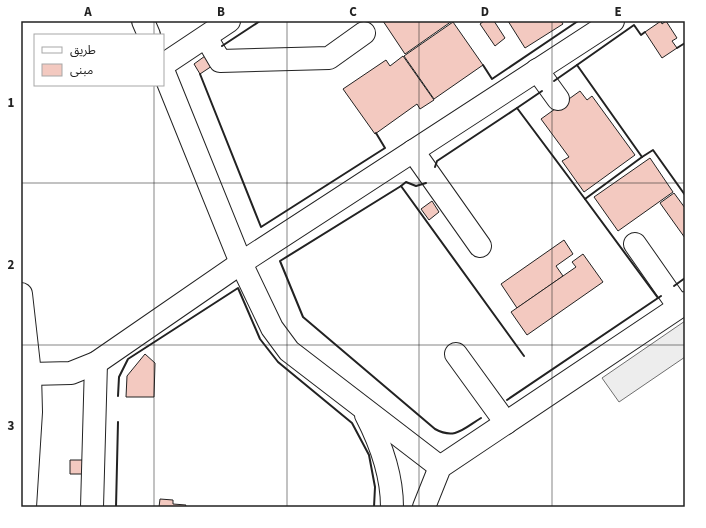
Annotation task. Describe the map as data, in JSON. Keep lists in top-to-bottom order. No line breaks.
{"legend":["طريق","مبنى"],"grid":{"columns":["A","B","C","D","E"],"rows":["1","2","3"]}}
